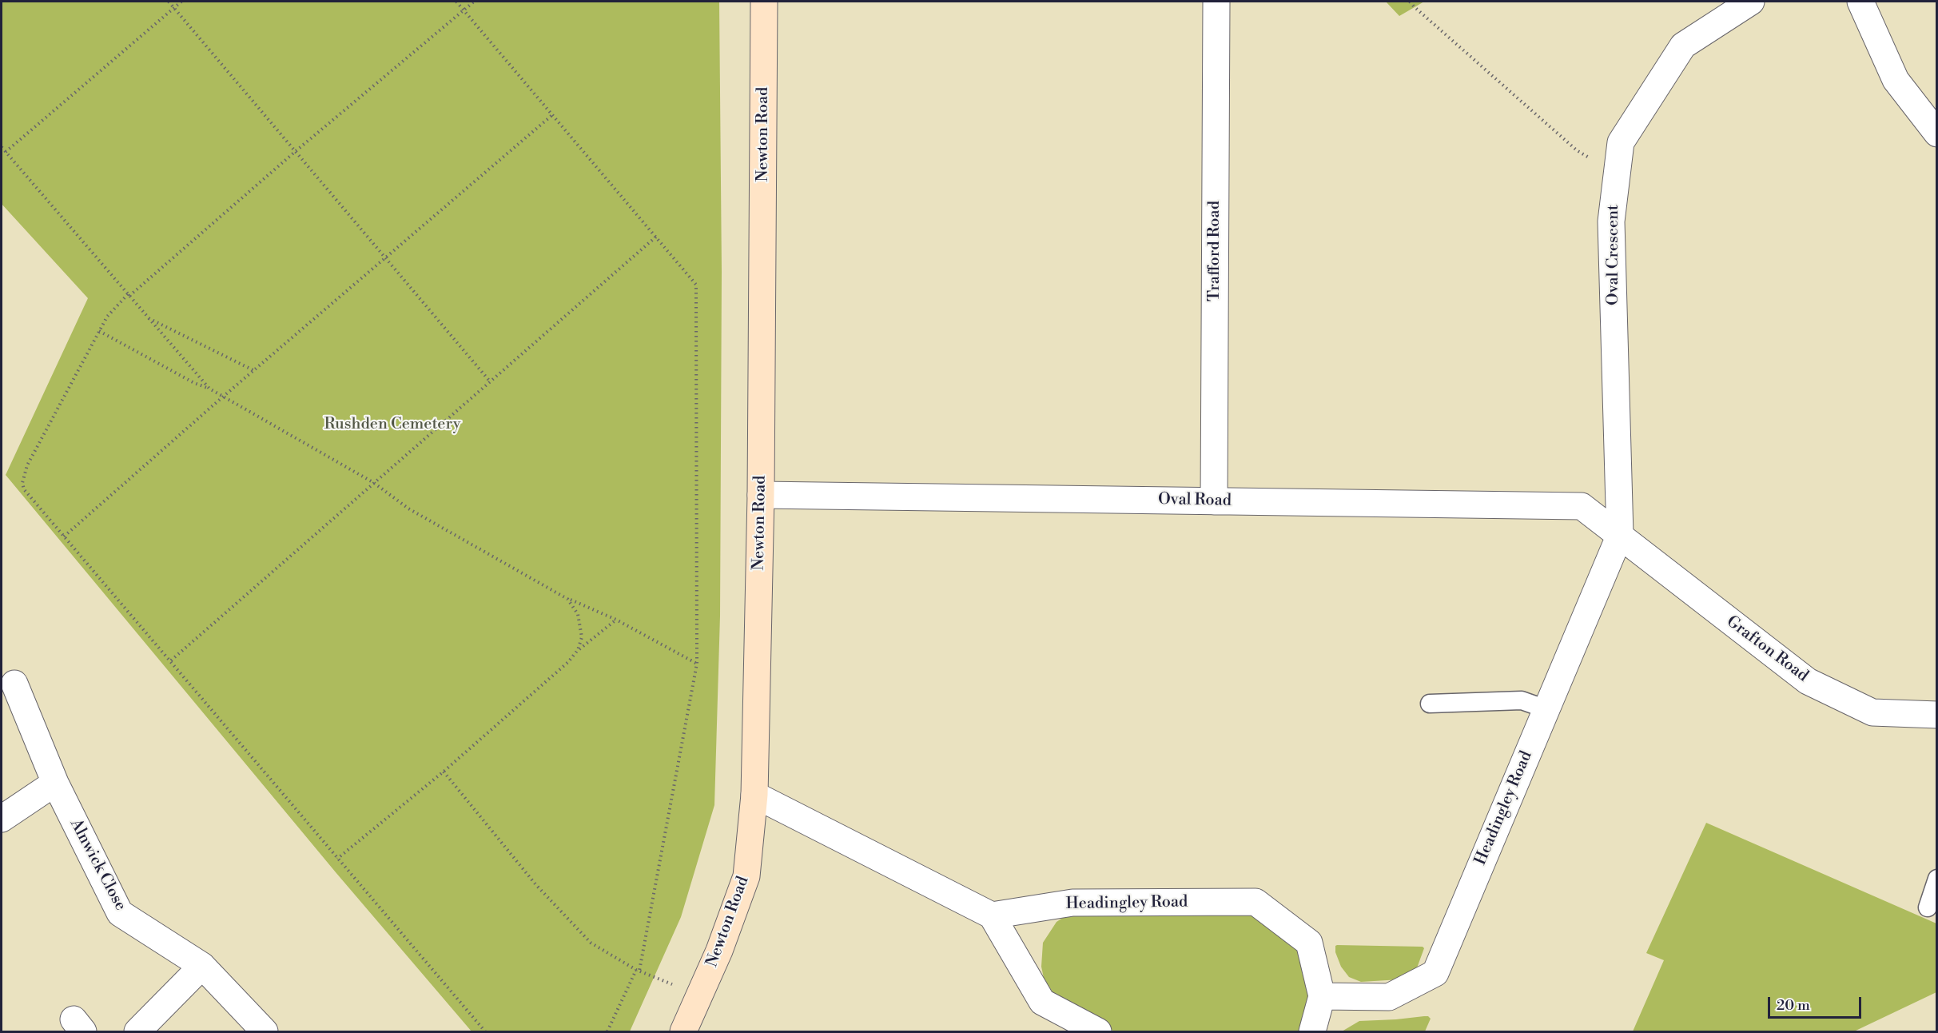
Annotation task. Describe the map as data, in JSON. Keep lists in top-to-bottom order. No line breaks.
{"streets":{"street":["Newton Road","Trafford Road","Oval Crescent","Oval Road","Grafton Road","Headingley Road","Alnwick Close"]},"crossings":[["Newton Road","Oval Road"],["Trafford Road","Oval Road"],["Oval Crescent","Oval Road"],["Oval Crescent","Grafton Road"],["Oval Crescent","Headingley Road"],["Oval Road","Grafton Road"],["Oval Road","Headingley Road"],["Grafton Road","Headingley Road"]],"parks":["Rushden Cemetery"],"scale_bar":"20 m"}
